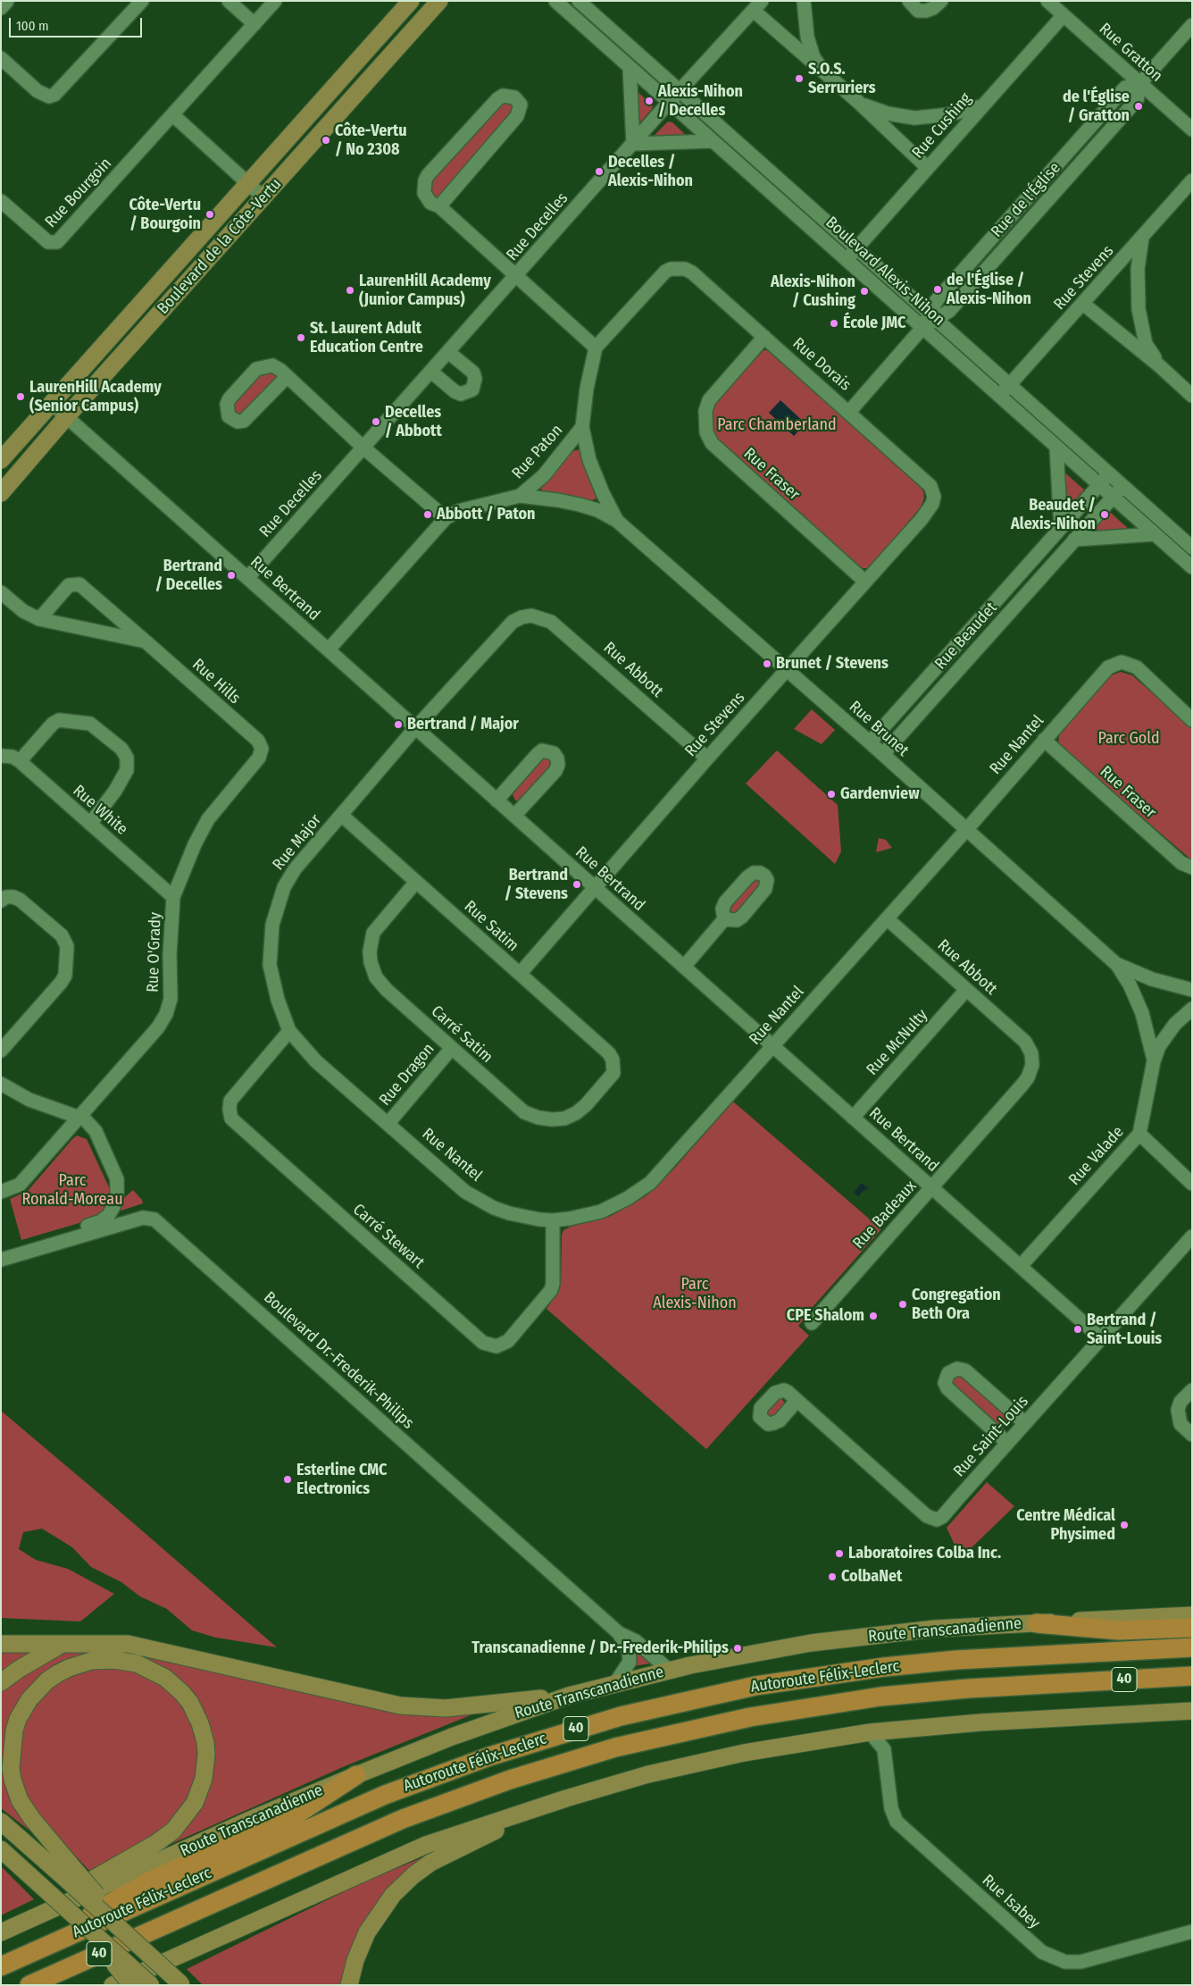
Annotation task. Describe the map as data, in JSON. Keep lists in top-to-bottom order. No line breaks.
{"streets":{"highway":["Autoroute Félix-Leclerc","40"],"main road":["Boulevard de la Côte-Vertu","Route Transcanadienne"],"street":["Rue Gratton","Rue Cushing","Rue Bourgoin","Rue de l'Église","Rue Decelles","Boulevard Alexis-Nihon","Rue Stevens","Rue Dorais","Rue Paton","Rue Fraser","Rue Bertrand","Rue Beaudet","Rue Abbott","Rue Hills","Rue Brunet","Rue Nantel","Rue White","Rue Major","Rue Satim","Rue O'Grady","Carré Satim","Rue McNulty","Rue Dragon","Rue Valade","Rue Badeaux","Carré Stewart","Boulevard Dr.-Frederik-Philips","Rue Saint-Louis","Rue Isabey"]},"crossings":[["Rue Gratton","Rue Cushing"],["Rue Gratton","Rue de l'Église"],["Rue Cushing","Boulevard Alexis-Nihon"],["Rue de l'Église","Boulevard Alexis-Nihon"],["Rue de l'Église","Rue Dorais"],["Rue Decelles","Boulevard Alexis-Nihon"],["Rue Decelles","Rue Bertrand"],["Boulevard de la Côte-Vertu","Rue Bertrand"],["Boulevard Alexis-Nihon","Rue Stevens"],["Boulevard Alexis-Nihon","Rue Beaudet"],["Rue Stevens","Rue Dorais"],["Rue Stevens","Rue Fraser"],["Rue Stevens","Rue Bertrand"],["Rue Stevens","Rue Abbott"],["Rue Stevens","Rue Brunet"],["Rue Stevens","Rue Satim"],["Rue Dorais","Rue Paton"],["Rue Dorais","Rue Fraser"],["Rue Paton","Rue Bertrand"],["Rue Paton","Rue Brunet"],["Rue Fraser","Rue Nantel"],["Rue Bertrand","Rue Nantel"],["Rue Bertrand","Rue Major"],["Rue Bertrand","Rue McNulty"],["Rue Bertrand","Rue Valade"],["Rue Bertrand","Rue Badeaux"],["Rue Bertrand","Rue Saint-Louis"],["Rue Beaudet","Rue Brunet"],["Rue Abbott","Rue Nantel"],["Rue Abbott","Rue Major"],["Rue Abbott","Rue McNulty"],["Rue Abbott","Rue Badeaux"],["Rue Hills","Rue O'Grady"],["Rue Brunet","Rue Nantel"],["Rue Brunet","Rue Valade"],["Rue Nantel","Rue Major"],["Rue Nantel","Rue Dragon"],["Rue Nantel","Carré Stewart"],["Rue White","Rue O'Grady"],["Rue Major","Rue Satim"],["Rue Major","Rue Dragon"],["Rue Major","Carré Stewart"],["Rue Satim","Carré Satim"],["Carré Satim","Rue Dragon"]],"parks":["Parc Chamberland","Parc Gold","Parc Ronald-Moreau","Parc Alexis-Nihon"],"places":["S.O.S. Serruriers","Alexis-Nihon / Decelles","de l'Église / Gratton","Côte-Vertu / No 2308","Decelles / Alexis-Nihon","Côte-Vertu / Bourgoin","de l'Église / Alexis-Nihon","LaurenHill Academy (Junior Campus)","Alexis-Nihon / Cushing","École JMC","St. Laurent Adult Education Centre","LaurenHill Academy (Senior Campus)","Decelles / Abbott","Abbott / Paton","Beaudet / Alexis-Nihon","Bertrand / Decelles","Brunet / Stevens","Bertrand / Major","Gardenview","Bertrand / Stevens","Congregation Beth Ora","CPE Shalom","Bertrand / Saint-Louis","Esterline CMC Electronics","Centre Médical Physimed","Laboratoires Colba Inc.","ColbaNet","Transcanadienne / Dr.-Frederik-Philips"],"scale_bar":"100 m"}
